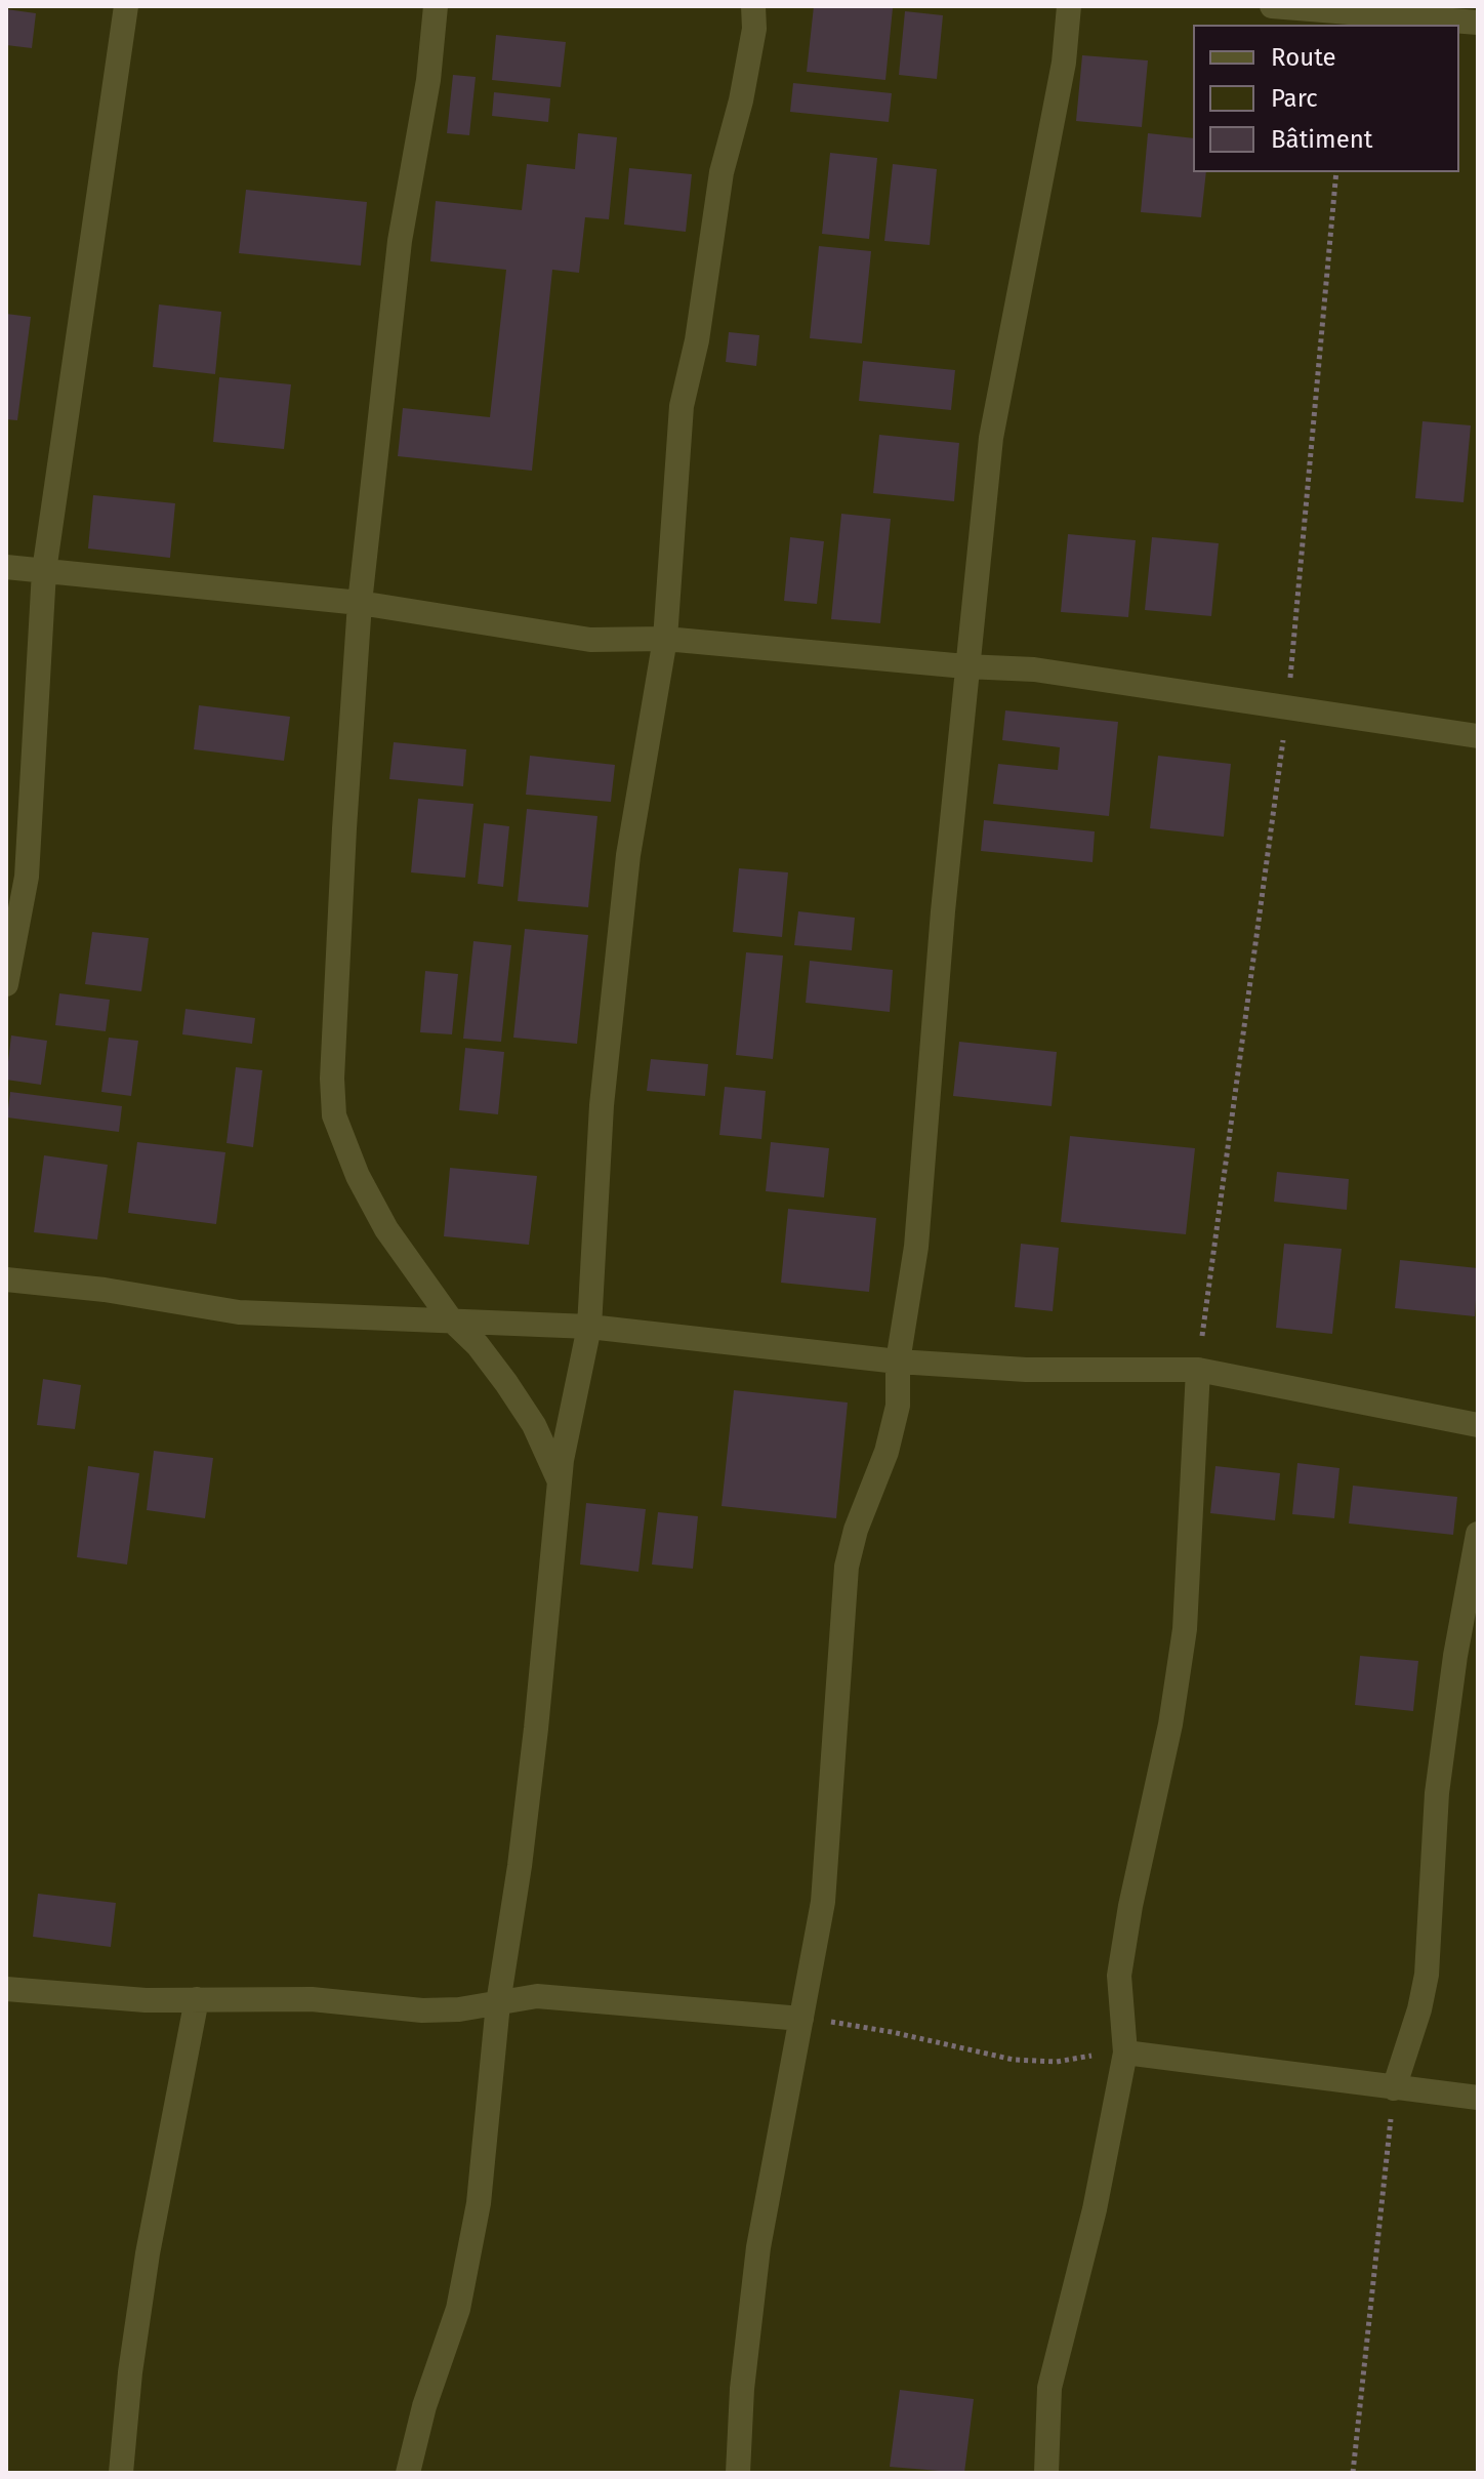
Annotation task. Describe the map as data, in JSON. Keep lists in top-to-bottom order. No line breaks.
{"legend":["Route","Parc","Bâtiment"]}
